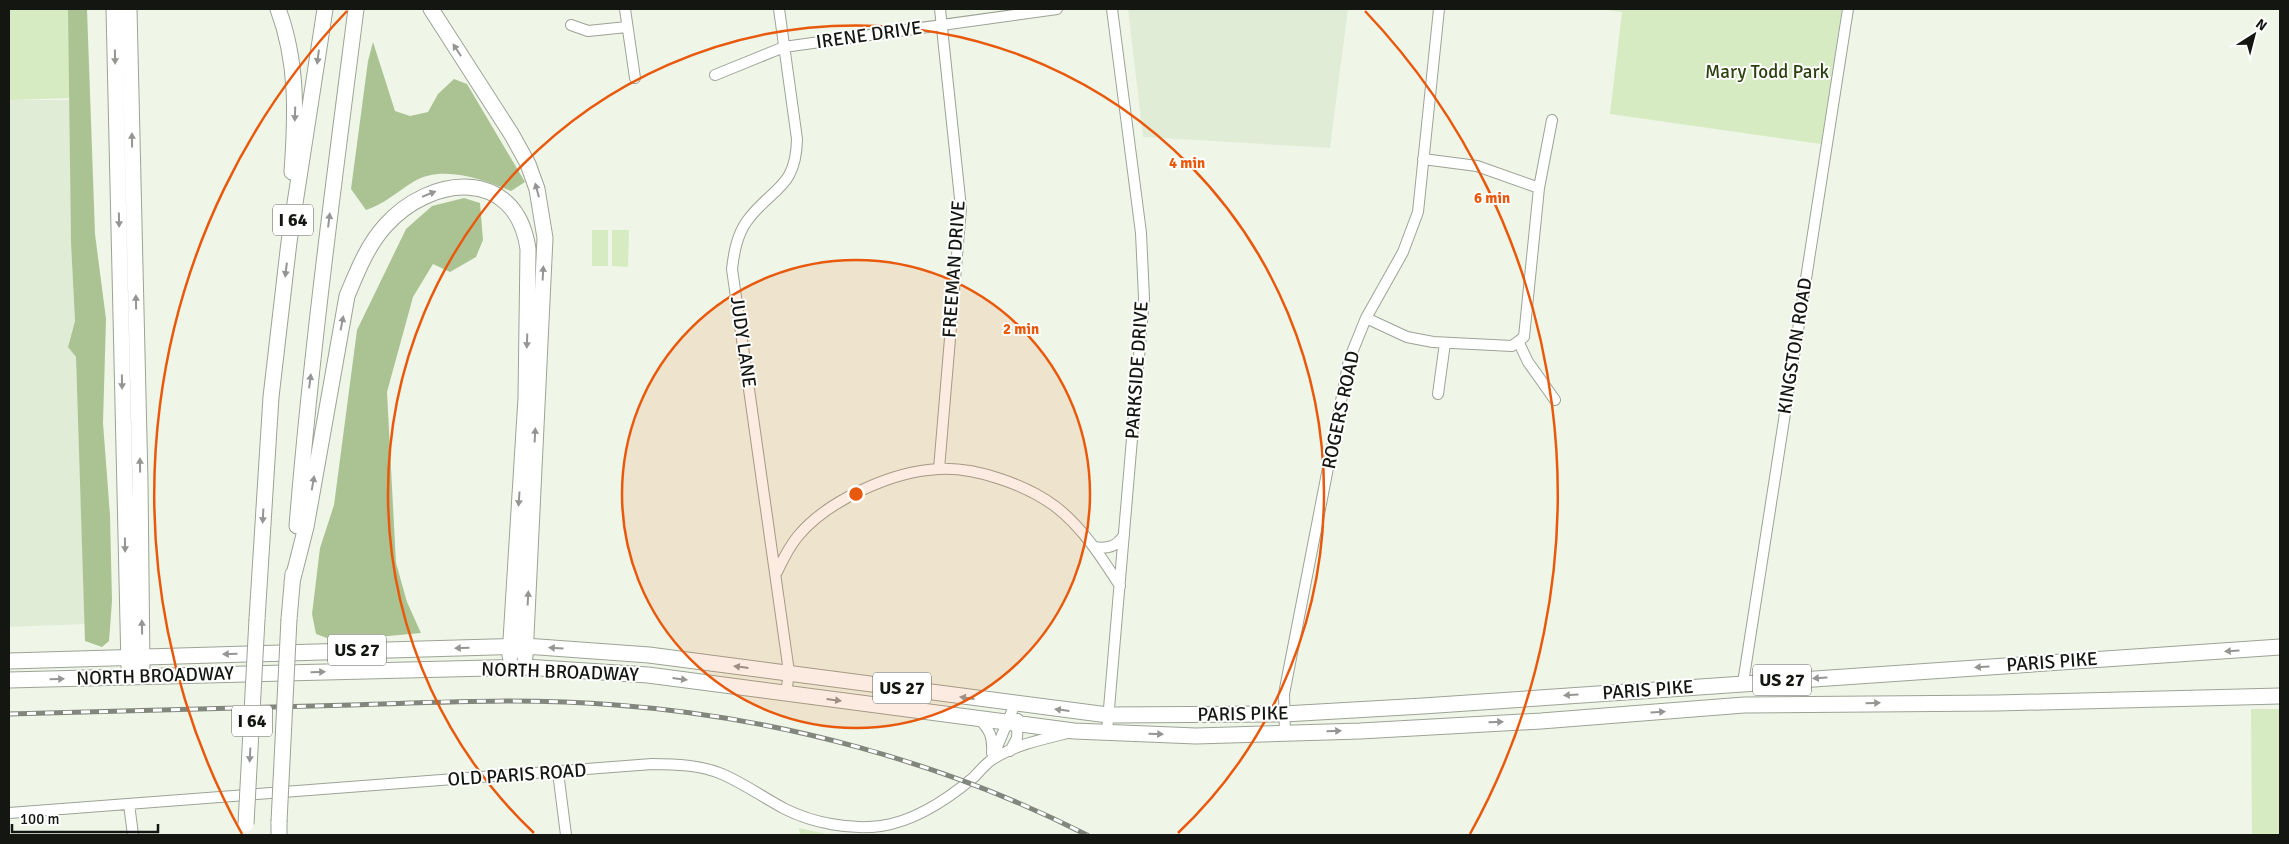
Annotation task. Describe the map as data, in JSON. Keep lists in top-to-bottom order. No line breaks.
{"streets":{"highway":["I 64","US 27","PARIS PIKE","NORTH BROADWAY"],"street":["IRENE DRIVE","FREEMAN DRIVE","JUDY LANE","KINGSTON ROAD","PARKSIDE DRIVE","ROGERS ROAD","OLD PARIS ROAD"]},"crossings":[["IRENE DRIVE","FREEMAN DRIVE"],["IRENE DRIVE","JUDY LANE"],["JUDY LANE","NORTH BROADWAY"],["KINGSTON ROAD","PARIS PIKE"],["PARKSIDE DRIVE","PARIS PIKE"],["PARKSIDE DRIVE","NORTH BROADWAY"],["ROGERS ROAD","PARIS PIKE"],["PARIS PIKE","NORTH BROADWAY"],["NORTH BROADWAY","OLD PARIS ROAD"]],"parks":["Mary Todd Park"],"scale_bar":"100 m","north":"top right","rings":["4 min","6 min","2 min"]}
